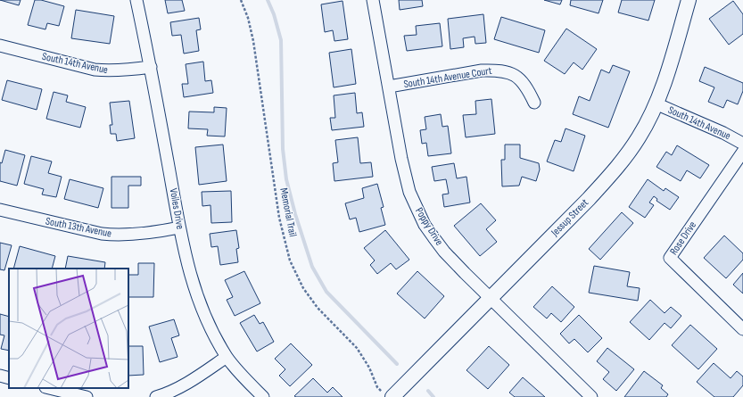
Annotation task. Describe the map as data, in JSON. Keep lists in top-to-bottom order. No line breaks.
{"streets":{"street":["South 14th Avenue","South 14th Avenue Court","Voiles Drive","Jessup Street","Poppy Drive","South 13th Avenue","Rose Drive"],"path":["Memorial Trail"]},"crossings":[["South 14th Avenue","Voiles Drive"],["South 14th Avenue","Jessup Street"],["South 14th Avenue Court","Poppy Drive"],["Voiles Drive","South 13th Avenue"],["Memorial Trail","Jessup Street"],["Jessup Street","Poppy Drive"]]}
